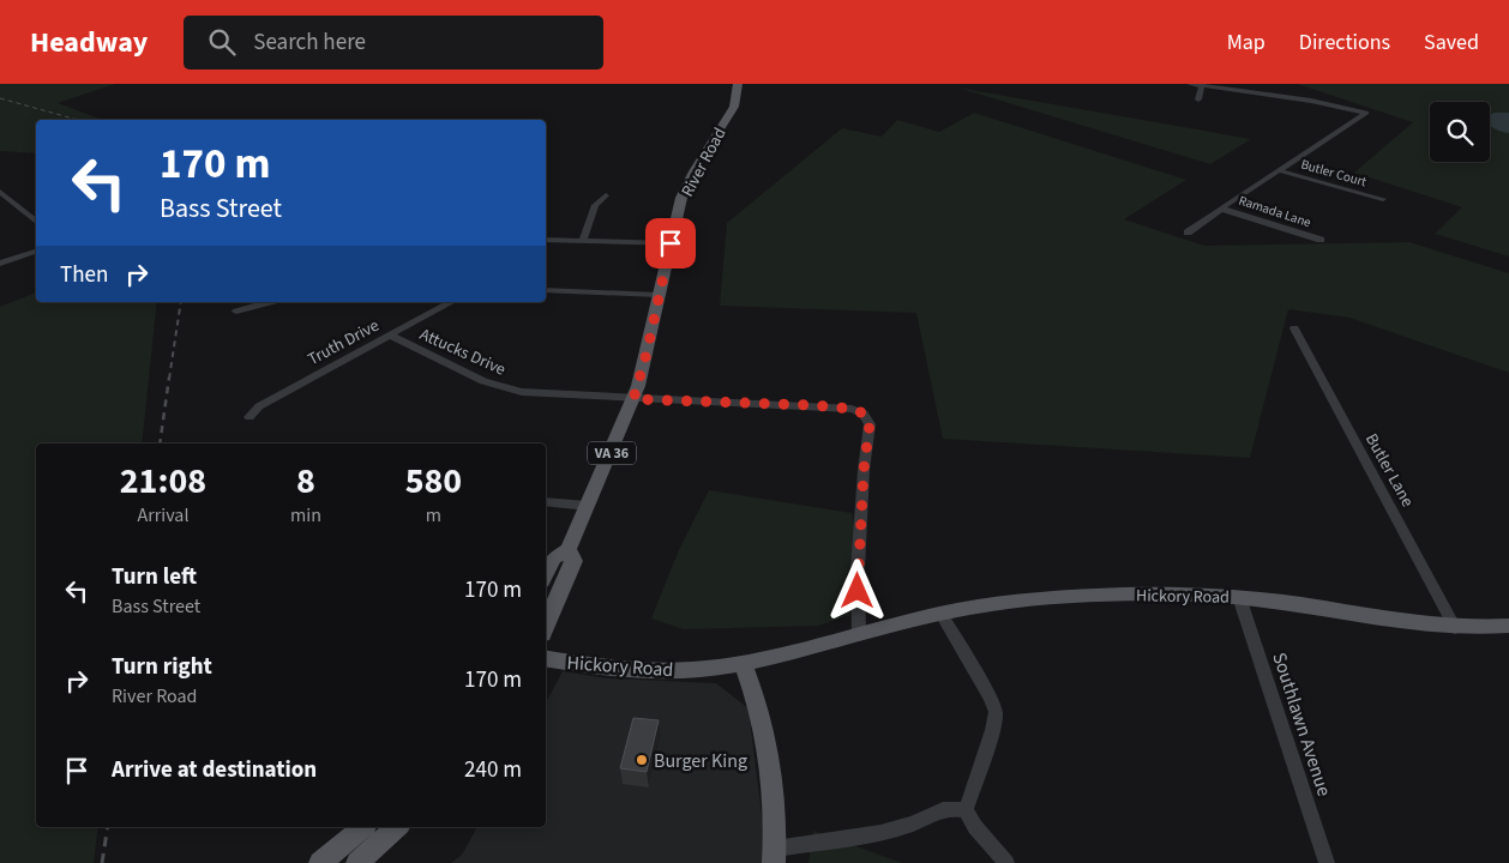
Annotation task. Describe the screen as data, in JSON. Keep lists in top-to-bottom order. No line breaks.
{"streets":{"main road":["River Road","VA 36","Hickory Road"],"street":["Butler Court","Ramada Lane","Truth Drive","Attucks Drive","Butler Lane","Southlawn Avenue"]},"crossings":[["River Road","Attucks Drive"],["Truth Drive","Attucks Drive"],["Attucks Drive","Hickory Road"],["Butler Lane","Hickory Road"],["Hickory Road","Southlawn Avenue"]],"places":["Burger King"],"page":{"header":"Headway","search":"Search here","nav":["Map","Directions","Saved"],"turn":["170 m","Bass Street"],"then":"Then","eta":["21:08","Arrival","8","min","580","m"],"list":[{"name":"Turn left","note":"Bass Street","value":"170 m"},{"name":"Turn right","note":"River Road","value":"170 m"},{"name":"Arrive at destination","value":"240 m"}]}}
